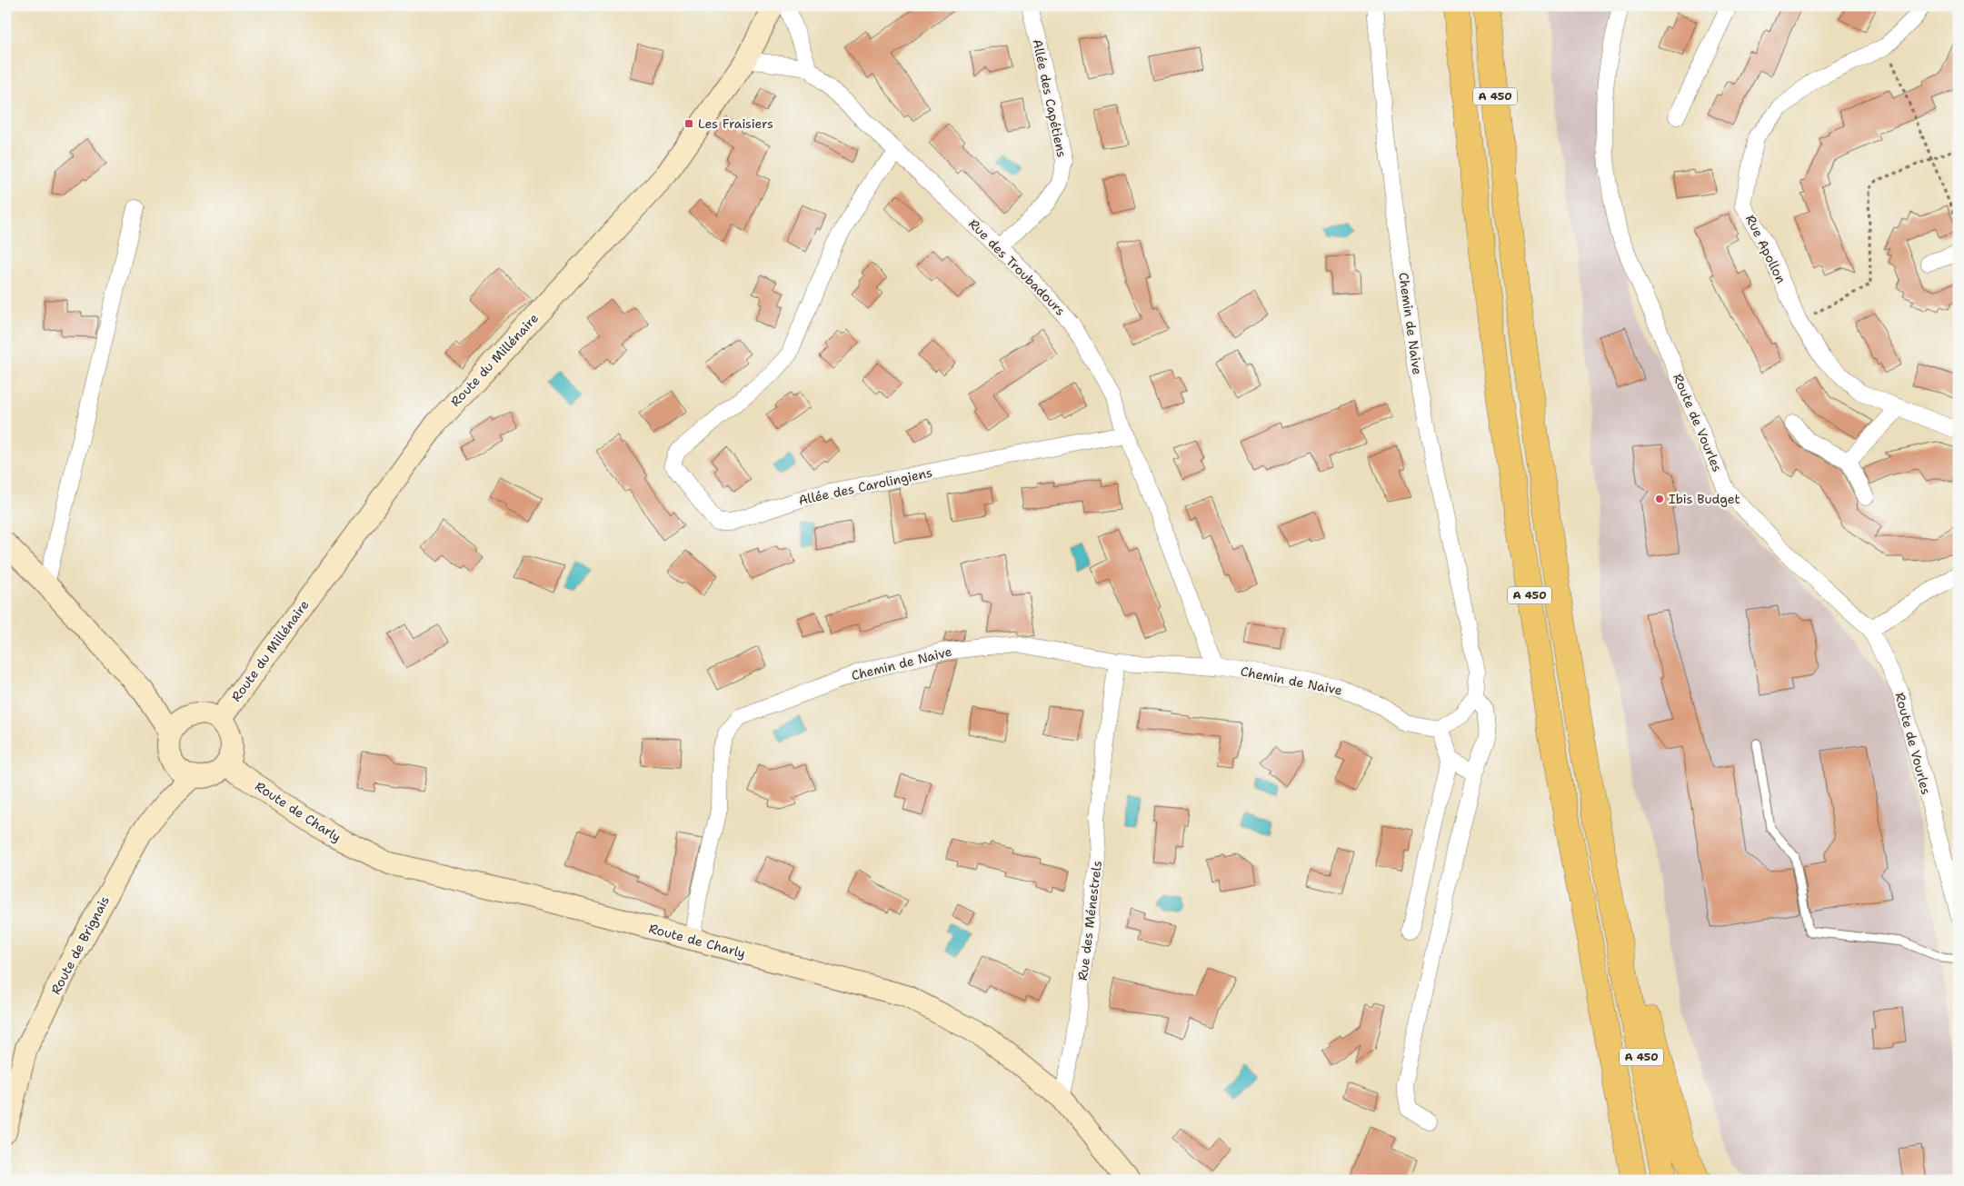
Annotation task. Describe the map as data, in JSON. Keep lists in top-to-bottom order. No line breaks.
{"streets":{"highway":["A 450"],"main road":["Route du Millénaire","Route de Charly","Route de Brignais"],"street":["Allée des Capétiens","Rue Apollon","Rue des Troubadours","Chemin de Naive","Route de Vourles","Allée des Carolingiens","Rue des Ménestrels"]},"crossings":[["Allée des Capétiens","Rue des Troubadours"],["Rue des Troubadours","Chemin de Naive"],["Rue des Troubadours","Allée des Carolingiens"],["Chemin de Naive","Route de Charly"],["Chemin de Naive","Rue des Ménestrels"],["Route du Millénaire","Route de Charly"],["Route du Millénaire","Route de Brignais"],["Route de Charly","Rue des Ménestrels"],["Route de Charly","Route de Brignais"]],"places":{"transit":["Les Fraisiers"],"other":["Ibis Budget"]}}
